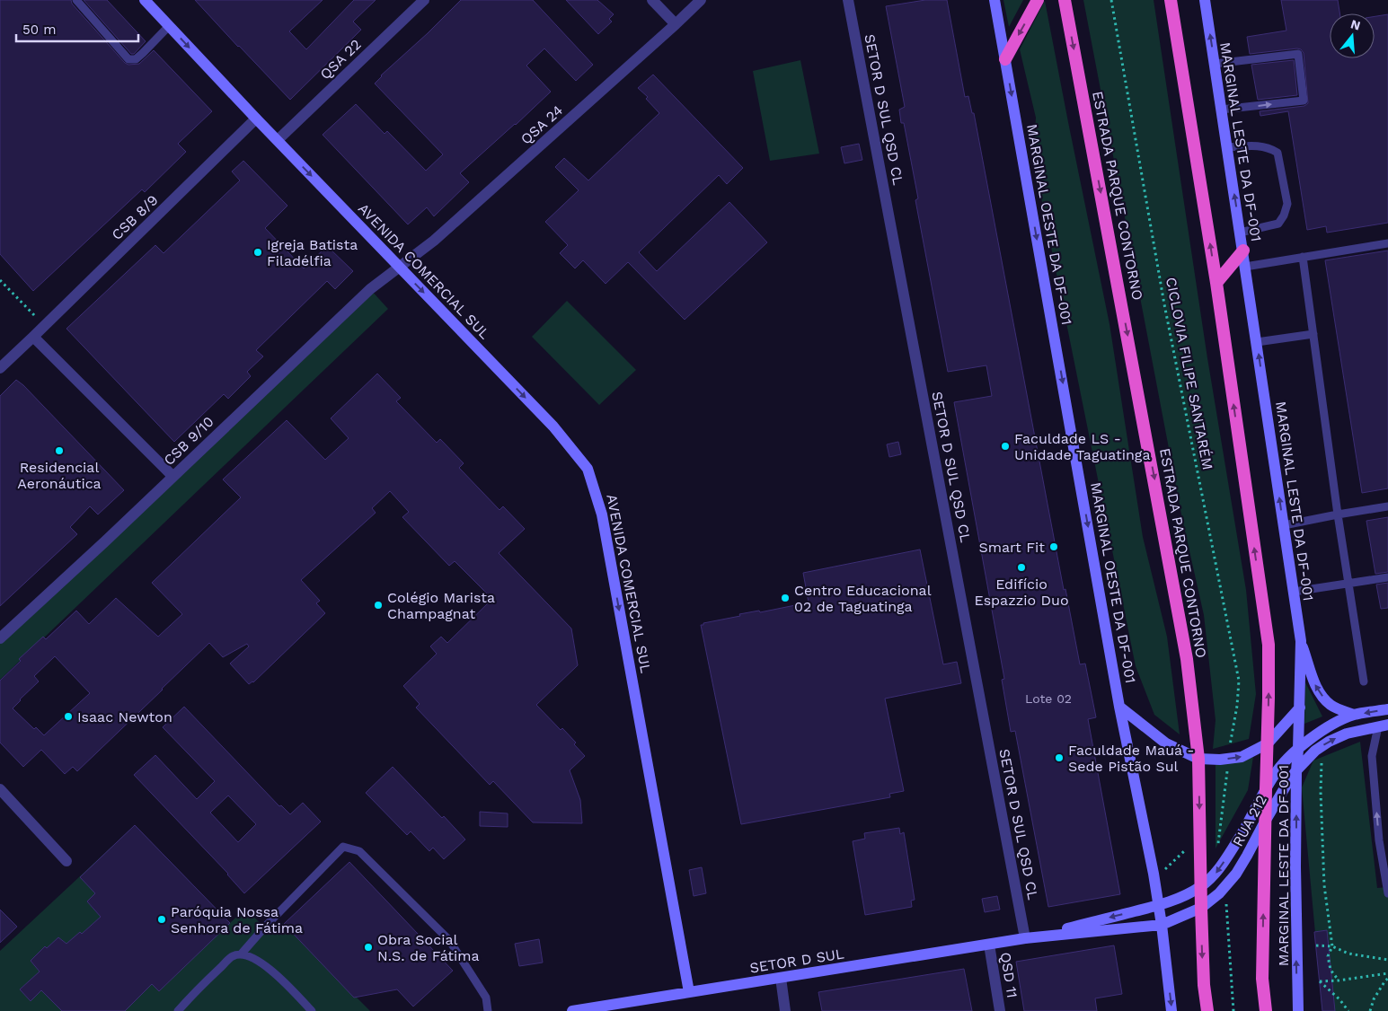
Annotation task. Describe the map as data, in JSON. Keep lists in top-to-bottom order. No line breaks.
{"streets":{"highway":["ESTRADA PARQUE CONTORNO"],"main road":["MARGINAL LESTE DA DF-001","MARGINAL OESTE DA DF-001","AVENIDA COMERCIAL SUL","RUA 212","SETOR D SUL"],"street":["QSA 22","SETOR D SUL QSD CL","QSA 24","CSB 8/9","CSB 9/10","QSD 11"],"path":["CICLOVIA FILIPE SANTARÉM"]},"crossings":[["QSA 22","AVENIDA COMERCIAL SUL"],["SETOR D SUL QSD CL","SETOR D SUL"],["QSA 24","AVENIDA COMERCIAL SUL"],["QSA 24","CSB 9/10"],["MARGINAL LESTE DA DF-001","RUA 212"],["ESTRADA PARQUE CONTORNO","RUA 212"],["CSB 8/9","AVENIDA COMERCIAL SUL"],["MARGINAL OESTE DA DF-001","RUA 212"],["MARGINAL OESTE DA DF-001","SETOR D SUL"],["AVENIDA COMERCIAL SUL","CSB 9/10"],["AVENIDA COMERCIAL SUL","SETOR D SUL"],["RUA 212","SETOR D SUL"],["SETOR D SUL","QSD 11"]],"one_way":["MARGINAL LESTE DA DF-001","MARGINAL OESTE DA DF-001","AVENIDA COMERCIAL SUL"],"places":["Igreja Batista Filadélfia","Faculdade LS - Unidade Taguatinga","Residencial Aeronáutica","Smart Fit","Edifício Espazzio Duo","Centro Educacional 02 de Taguatinga","Colégio Marista Champagnat","Isaac Newton","Faculdade Mauá - Sede Pistão Sul","Paróquia Nossa Senhora de Fátima","Obra Social N.S. de Fátima"],"house_numbers":["Lote 02"],"scale_bar":"50 m","north":"top"}
